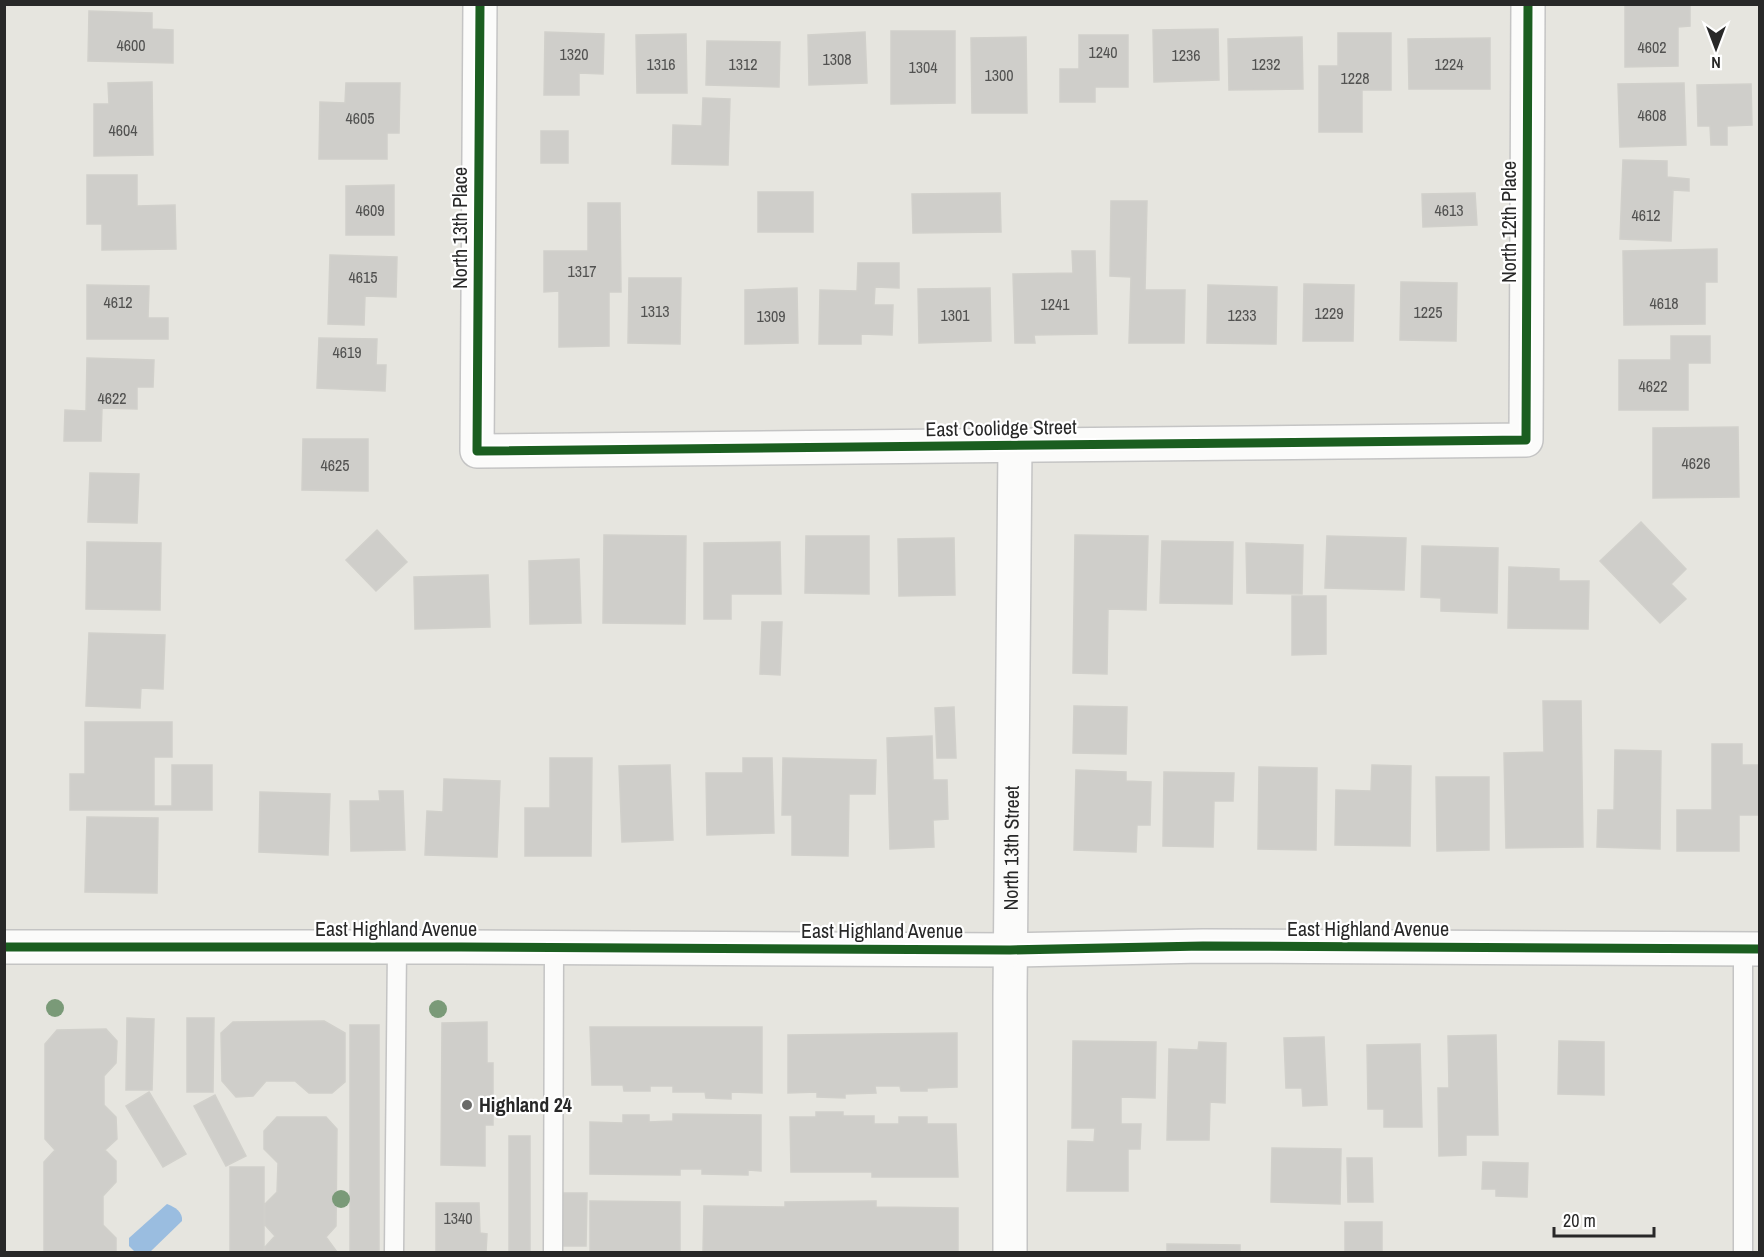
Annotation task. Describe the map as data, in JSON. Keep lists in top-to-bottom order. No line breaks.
{"streets":{"street":["North 12th Place","North 13th Place","East Coolidge Street","North 13th Street","East Highland Avenue"]},"crossings":[["North 12th Place","East Coolidge Street"],["North 13th Place","East Coolidge Street"],["East Coolidge Street","North 13th Street"],["North 13th Street","East Highland Avenue"]],"places":["Highland 24"],"house_numbers":["4600","4602","1240","1320","1236","1308","1316","1312","1232","1224","1304","1300","1228","4608","4605","4604","4609","4613","4612","1317","4615","4612","4618","1241","1313","1225","1229","1301","1233","1309","4619","4622","4622","4626","4625","1340"],"scale_bar":"20 m","north":"bottom"}
